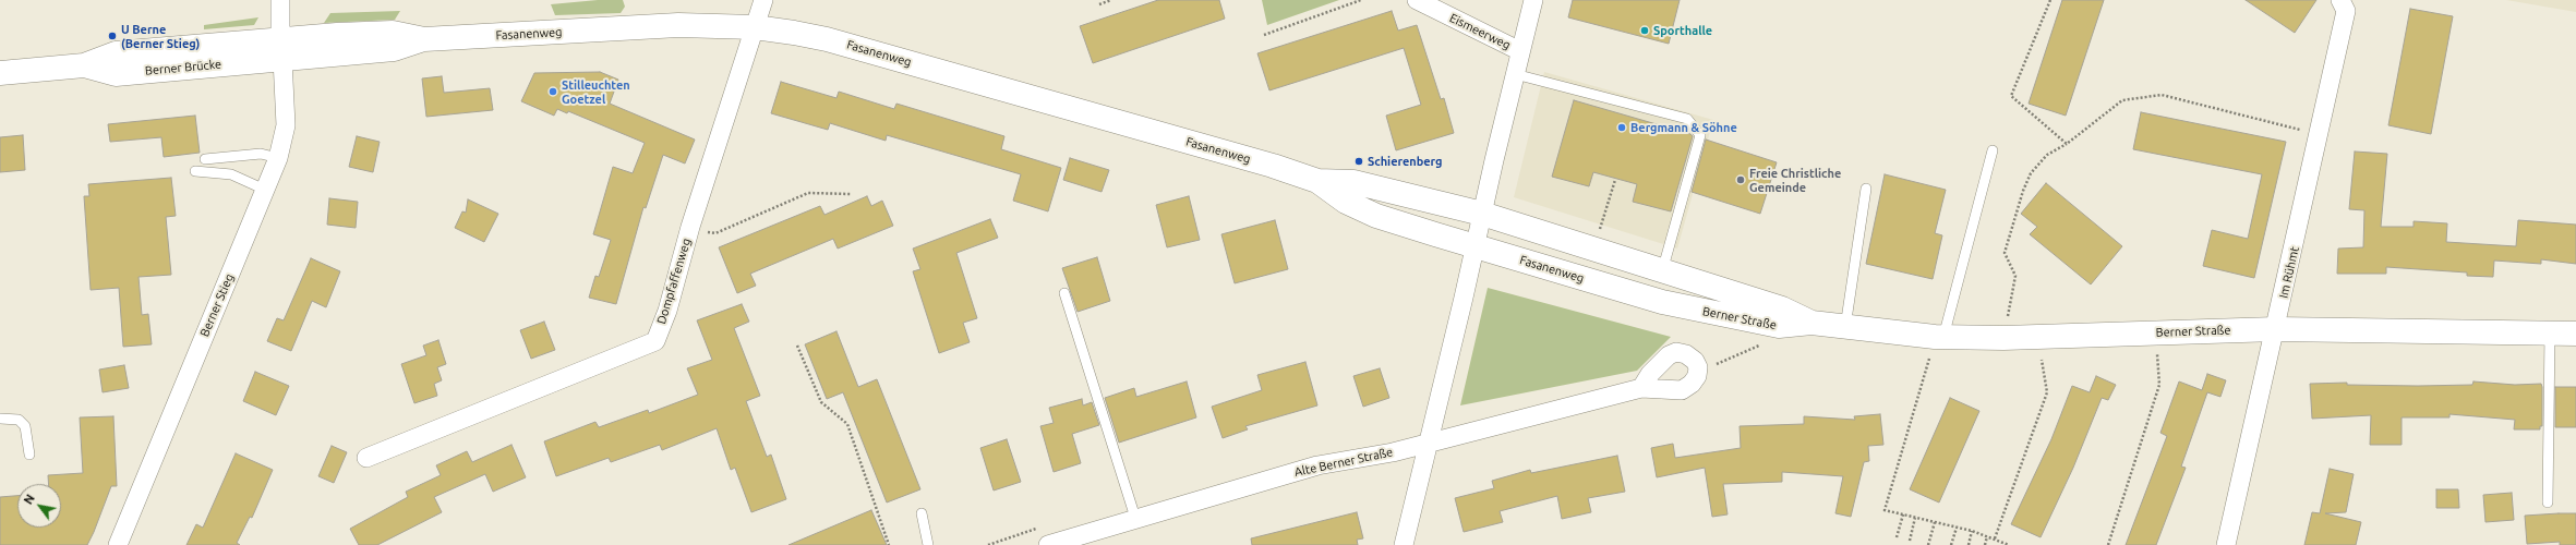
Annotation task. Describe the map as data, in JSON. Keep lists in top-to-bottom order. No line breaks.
{"streets":{"main road":["Fasanenweg","Berner Brücke","Berner Straße"],"street":["Eismeerweg","Im Rühmt","Dompfaffenweg","Berner Stieg","Alte Berner Straße"]},"crossings":[["Fasanenweg","Berner Brücke"],["Fasanenweg","Dompfaffenweg"],["Fasanenweg","Berner Stieg"],["Fasanenweg","Berner Straße"],["Berner Brücke","Berner Stieg"],["Im Rühmt","Berner Straße"]],"places":["Sporthalle","U Berne (Berner Stieg)","Stilleuchten Goetzel","Bergmann & Söhne","Schierenberg","Freie Christliche Gemeinde"],"north":"top left"}
